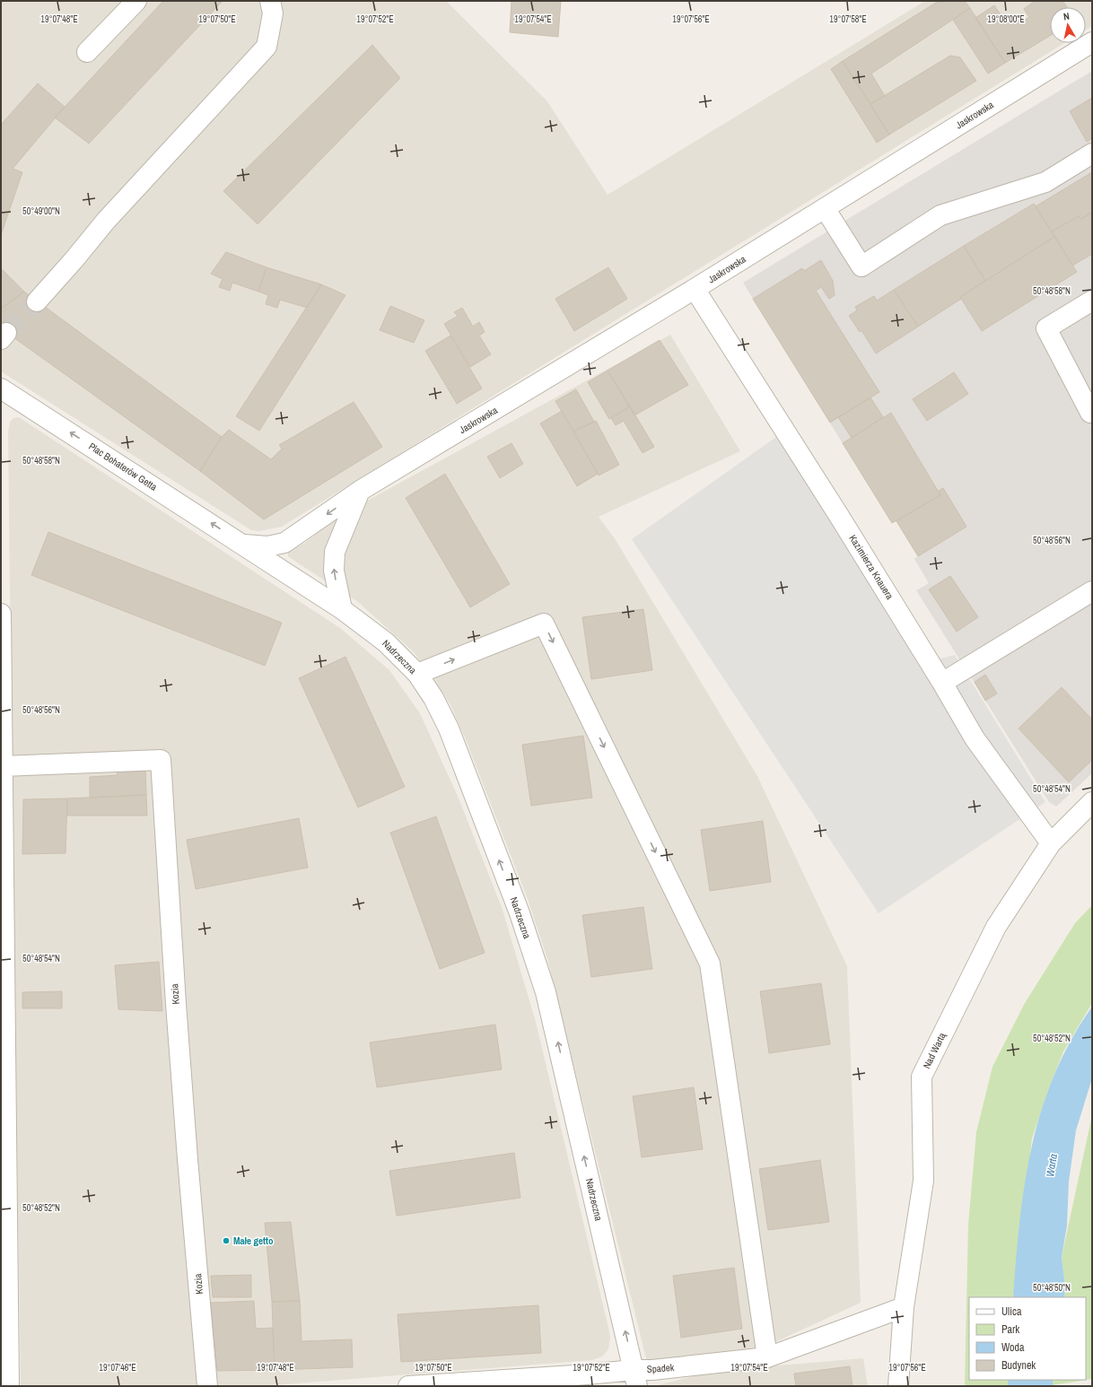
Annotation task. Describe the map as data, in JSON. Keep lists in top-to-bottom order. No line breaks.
{"streets":{"street":["Jaskrowska","Plac Bohaterów Getta","Kazimierza Knauera","Nadrzeczna","Kozia","Nad Wartą","Spadek"]},"crossings":[["Jaskrowska","Plac Bohaterów Getta"],["Jaskrowska","Kazimierza Knauera"],["Jaskrowska","Nadrzeczna"],["Plac Bohaterów Getta","Nadrzeczna"],["Kazimierza Knauera","Nad Wartą"],["Nadrzeczna","Spadek"],["Nad Wartą","Spadek"]],"one_way":["Plac Bohaterów Getta","Nadrzeczna"],"water":["Warta"],"places":["Małe getto"],"legend":["Ulica","Park","Woda","Budynek"],"north":"top","coordinates":["19°08'00\"E","19°07'48\"E","19°07'50\"E","19°07'52\"E","19°07'54\"E","19°07'56\"E","19°07'58\"E","50°49'00\"N","50°48'58\"N","50°48'56\"N","50°48'54\"N","50°48'52\"N","50°48'50\"N","19°07'46\"E"]}
